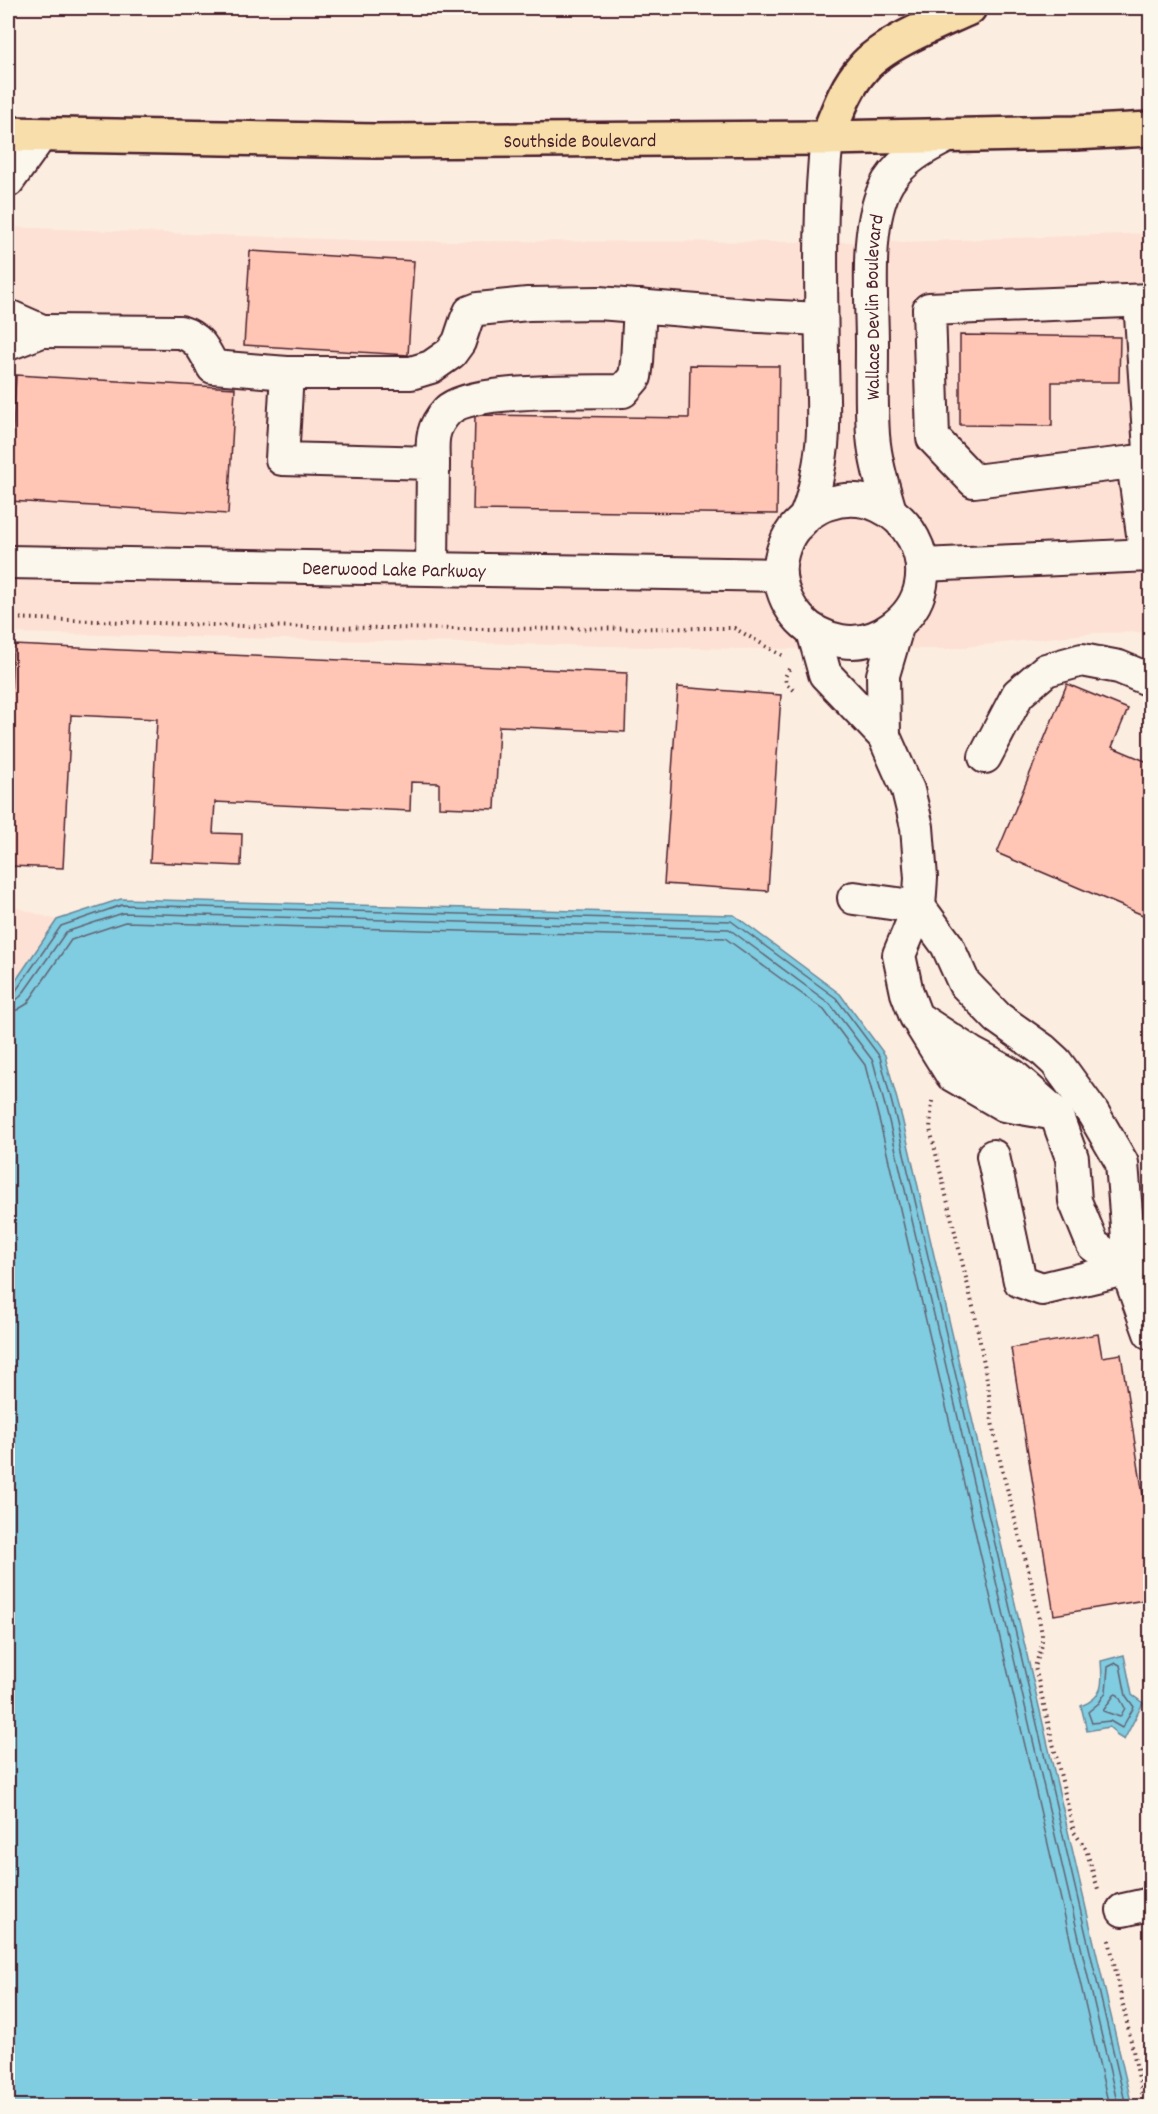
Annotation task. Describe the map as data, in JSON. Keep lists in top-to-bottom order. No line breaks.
{"streets":{"highway":["Southside Boulevard"],"street":["Wallace Devlin Boulevard","Deerwood Lake Parkway"]},"crossings":[["Southside Boulevard","Wallace Devlin Boulevard"],["Wallace Devlin Boulevard","Deerwood Lake Parkway"]]}
